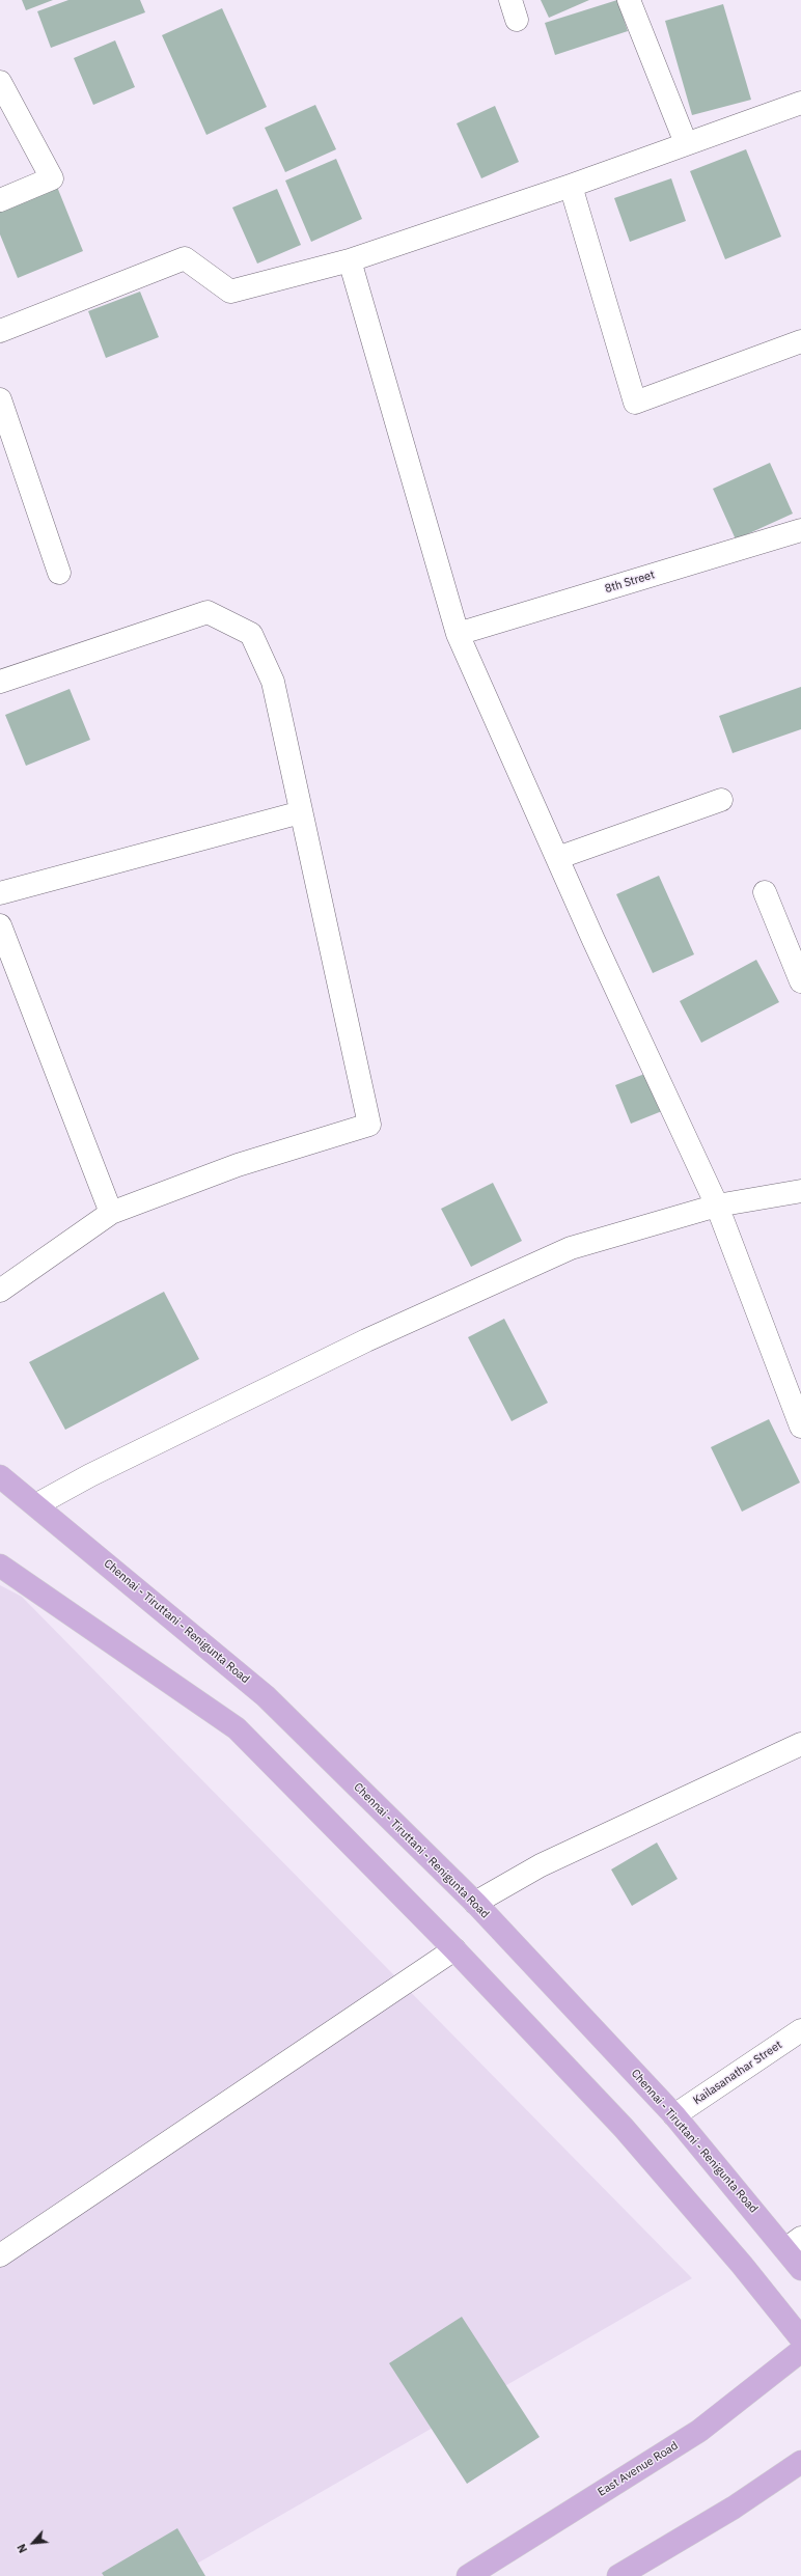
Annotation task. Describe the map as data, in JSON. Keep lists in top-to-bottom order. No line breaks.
{"streets":{"main road":["Chennai - Tiruttani - Renigunta Road","East Avenue Road"],"street":["8th Street","Kailasanathar Street"]},"crossings":[["Chennai - Tiruttani - Renigunta Road","Kailasanathar Street"]],"north":"bottom left"}
